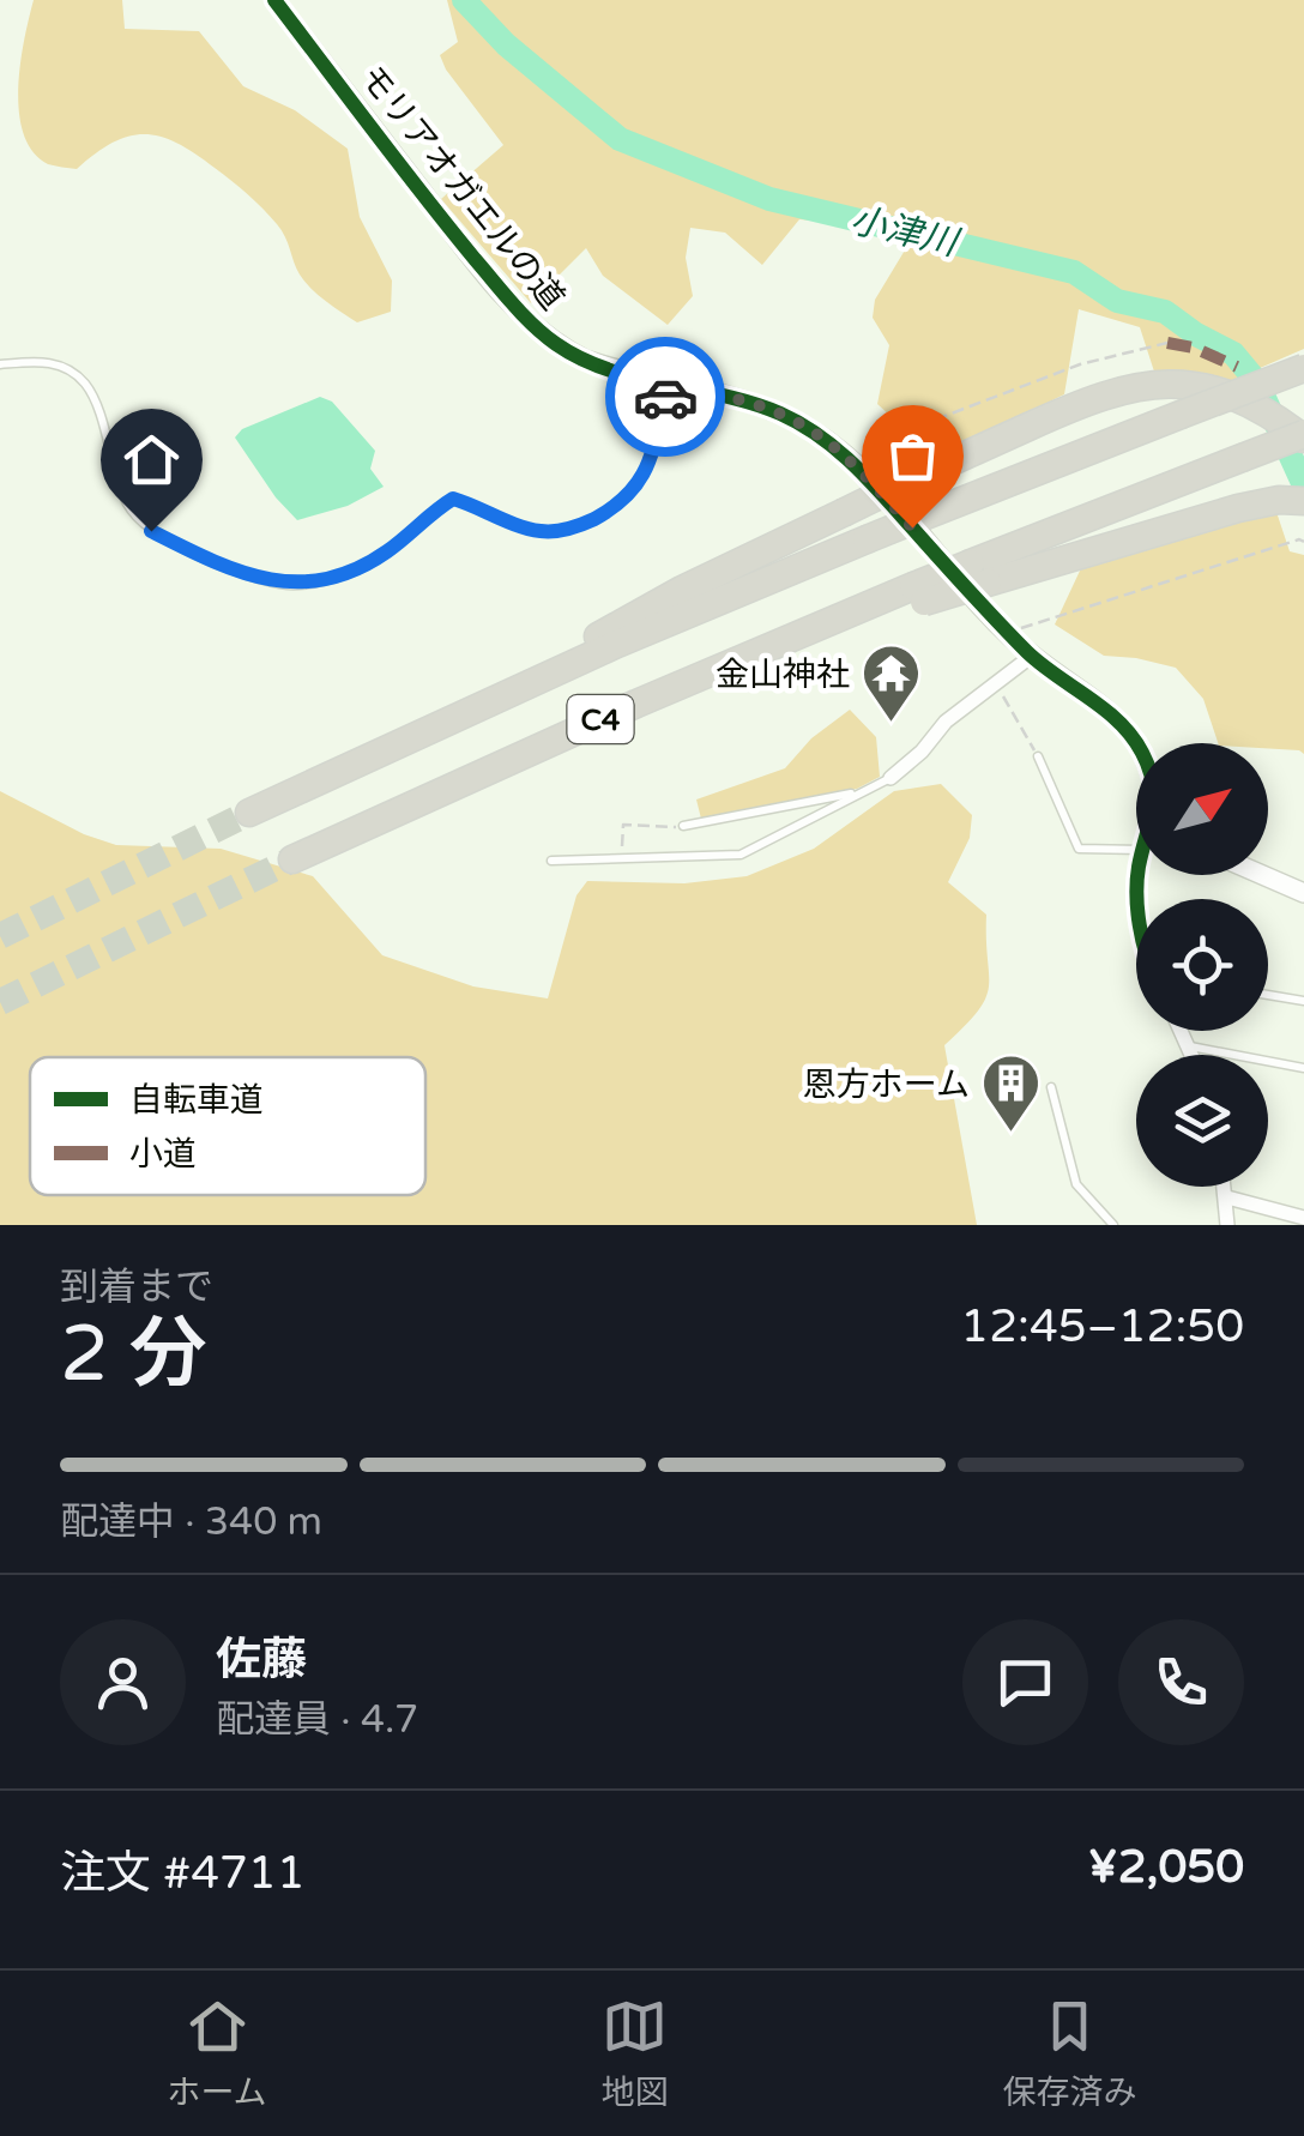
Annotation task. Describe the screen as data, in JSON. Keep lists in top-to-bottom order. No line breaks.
{"streets":{"highway":["C4"],"street":["モリアオガエルの道"]},"water":["小津川"],"places":{"temple":["金山神社"],"building":["恩方ホーム"]},"legend":["自転車道","小道"],"north":"top right","page":{"heading":["2 分","到着まで","12:45–12:50"],"panel":["佐藤","配達員 · 4.7","注文 #4711","¥2,050"],"bar":"配達中 · 340 m","tabs":["ホーム","地図","保存済み"]}}
